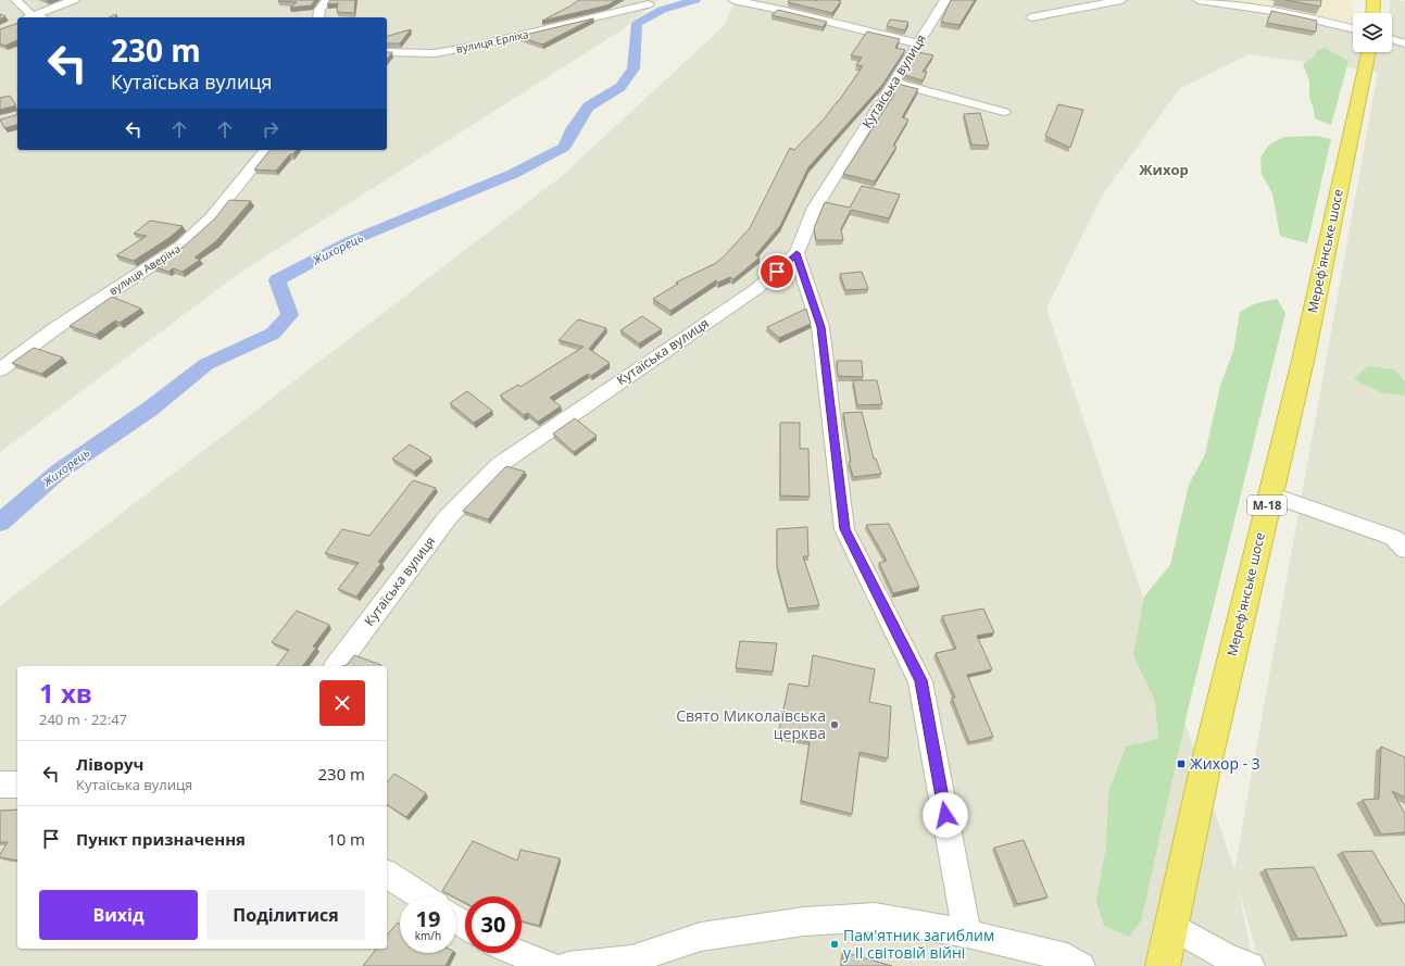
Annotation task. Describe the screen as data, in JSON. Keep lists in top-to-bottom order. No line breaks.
{"streets":{"highway":["Мереф'янське шосе","М-18"],"street":["вулиця Ерліха","Кутаїська вулиця","вулиця Аверіна"]},"districts":["Жихор"],"water":["Жихорець"],"places":{"other":["Свято Миколаївська церква","Пам'ятник загиблим у II світовій війні"],"transit":["Жихор - 3"]},"page":{"turn":["230 m","Кутаїська вулиця"],"heading":["1 хв","240 m · 22:47"],"list":[{"name":"Ліворуч","note":"Кутаїська вулиця","value":"230 m"},{"name":"Пункт призначення","value":"10 m"}],"buttons":["Вихід","Поділитися"],"speed":"19 km/h","limit":"30"}}
